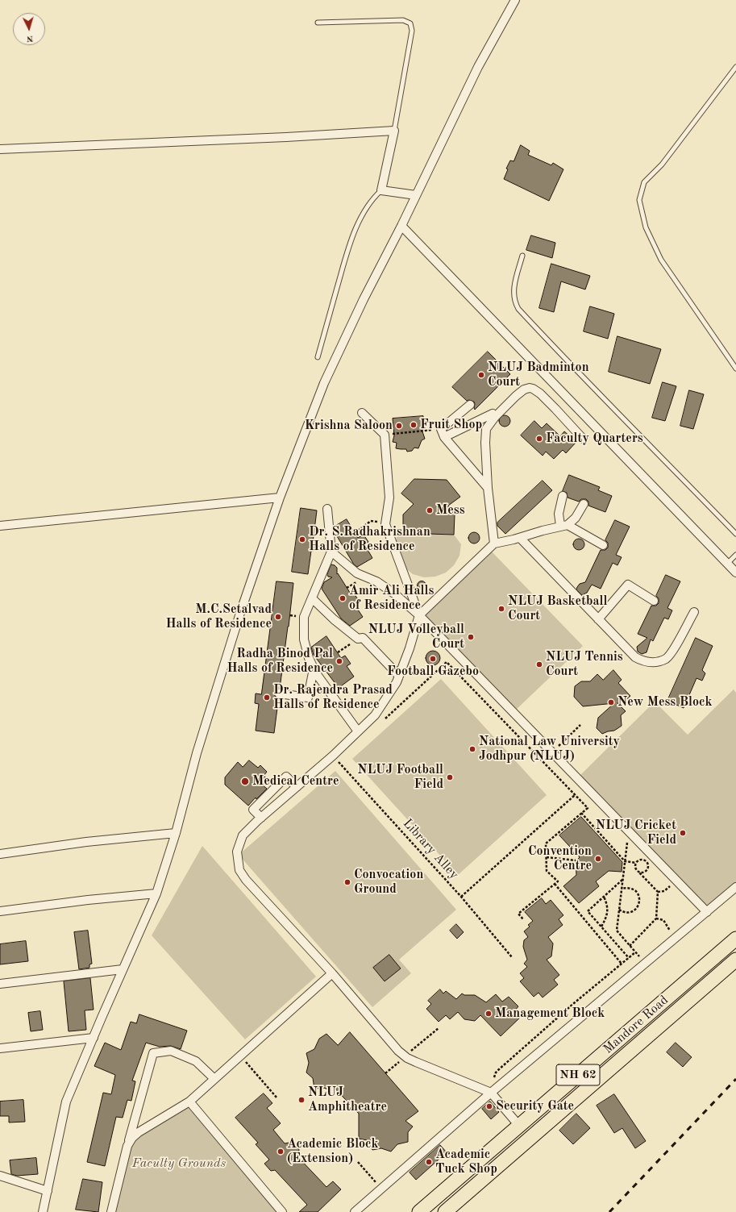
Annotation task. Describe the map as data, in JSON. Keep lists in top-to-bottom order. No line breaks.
{"streets":{"highway":["Mandore Road","NH 62"],"path":["Library Alley"]},"parks":["Faculty Grounds"],"places":["NLUJ Badminton Court","Fruit Shop","Krishna Saloon","Faculty Quarters","Mess","Dr. S.Radhakrishnan Halls of Residence","Amir Ali Halls of Residence","NLUJ Basketball Court","M.C.Setalvad Halls of Residence","NLUJ Volleyball Court","Football Gazebo","Radha Binod Pal Halls of Residence","NLUJ Tennis Court","Dr. Rajendra Prasad Halls of Residence","New Mess Block","National Law University Jodhpur (NLUJ)","NLUJ Football Field","Medical Centre","NLUJ Cricket Field","Convention Centre","Convocation Ground","Management Block","NLUJ Amphitheatre","Security Gate","Academic Block (Extension)","Academic Tuck Shop"],"north":"bottom"}
